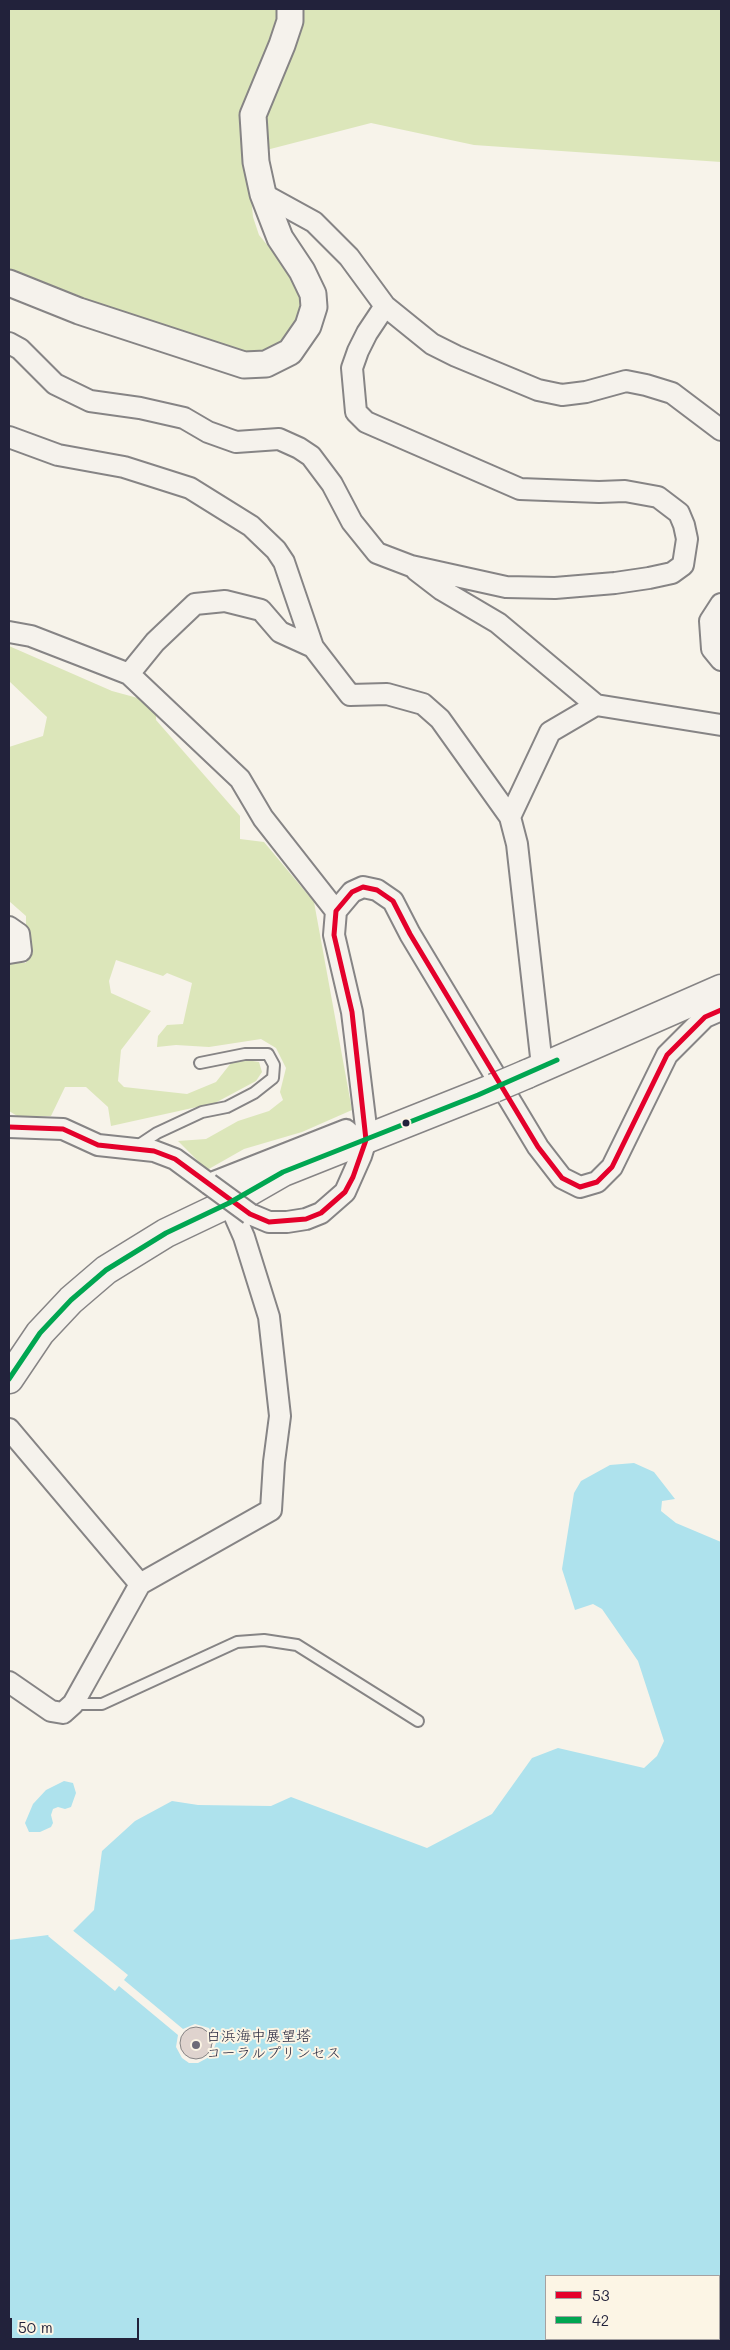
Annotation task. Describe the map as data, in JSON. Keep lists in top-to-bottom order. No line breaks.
{"places":["白浜海中展望塔 コーラルプリンセス"],"lines":["transit line 53","transit line 42"],"legend":["53","42"],"scale_bar":"50 m"}
